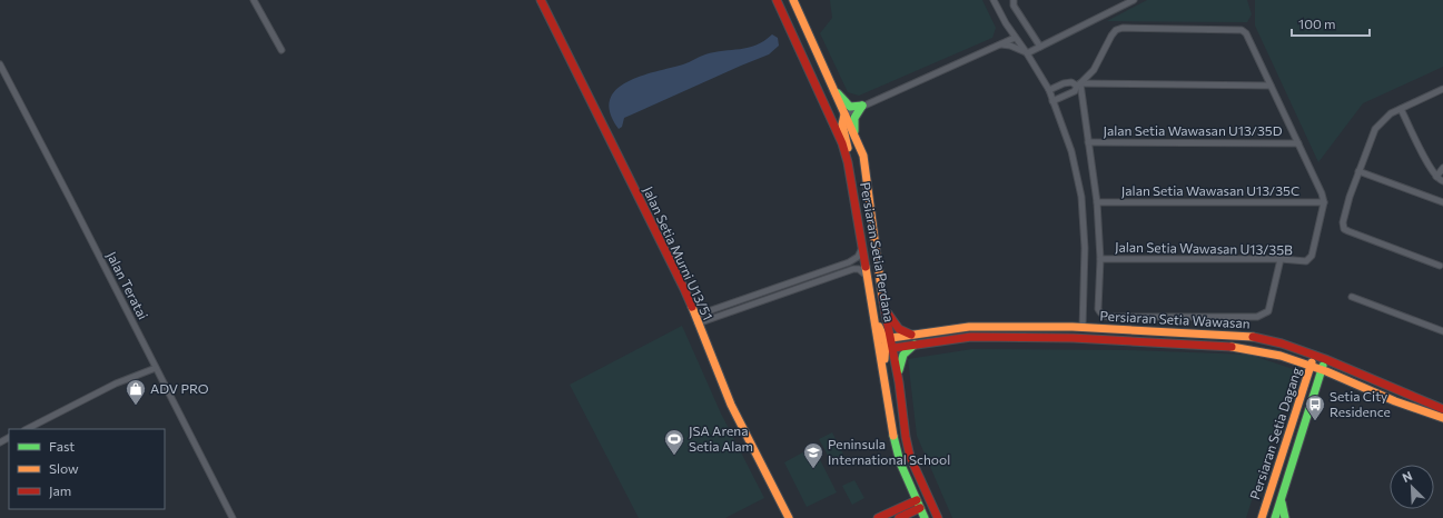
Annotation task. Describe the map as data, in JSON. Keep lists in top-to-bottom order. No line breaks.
{"streets":{"street":["Jalan Setia Wawasan U13/35D","Jalan Setia Wawasan U13/35C","Jalan Setia Wawasan U13/35B","Persiaran Setia Perdana","Jalan Setia Murni U13/51","Jalan Teratai","Persiaran Setia Wawasan","Persiaran Setia Dagang"]},"crossings":[["Jalan Setia Wawasan U13/35C","Jalan Setia Wawasan U13/35B"],["Persiaran Setia Perdana","Persiaran Setia Wawasan"],["Persiaran Setia Wawasan","Persiaran Setia Dagang"]],"places":{"shop":["ADV PRO"],"bus stop":["Setia City Residence"],"sports":["JSA Arena Setia Alam"],"school or university":["Peninsula International School"]},"legend":["Fast","Slow","Jam"],"scale_bar":"100 m","north":"top left"}
